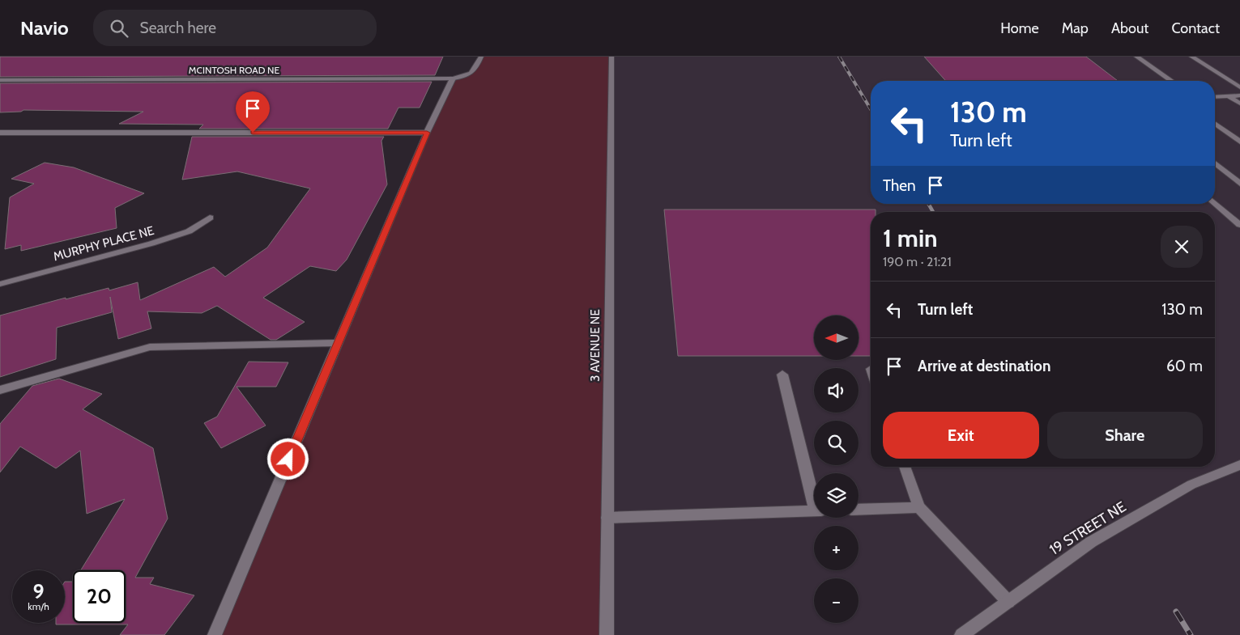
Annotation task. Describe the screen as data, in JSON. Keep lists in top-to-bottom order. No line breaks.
{"streets":{"street":["MCINTOSH ROAD NE","MURPHY PLACE NE","3 AVENUE NE","19 STREET NE"]},"north":"left","page":{"header":"Navio","search":"Search here","nav":["Home","Map","About","Contact"],"turn":["130 m","Turn left"],"then":"Then","heading":["1 min","190 m · 21:21"],"list":[{"name":"Turn left","value":"130 m"},{"name":"Arrive at destination","value":"60 m"}],"map_buttons":["+","−"],"buttons":["Exit","Share"],"speed":"9 km/h","limit":"20"}}
